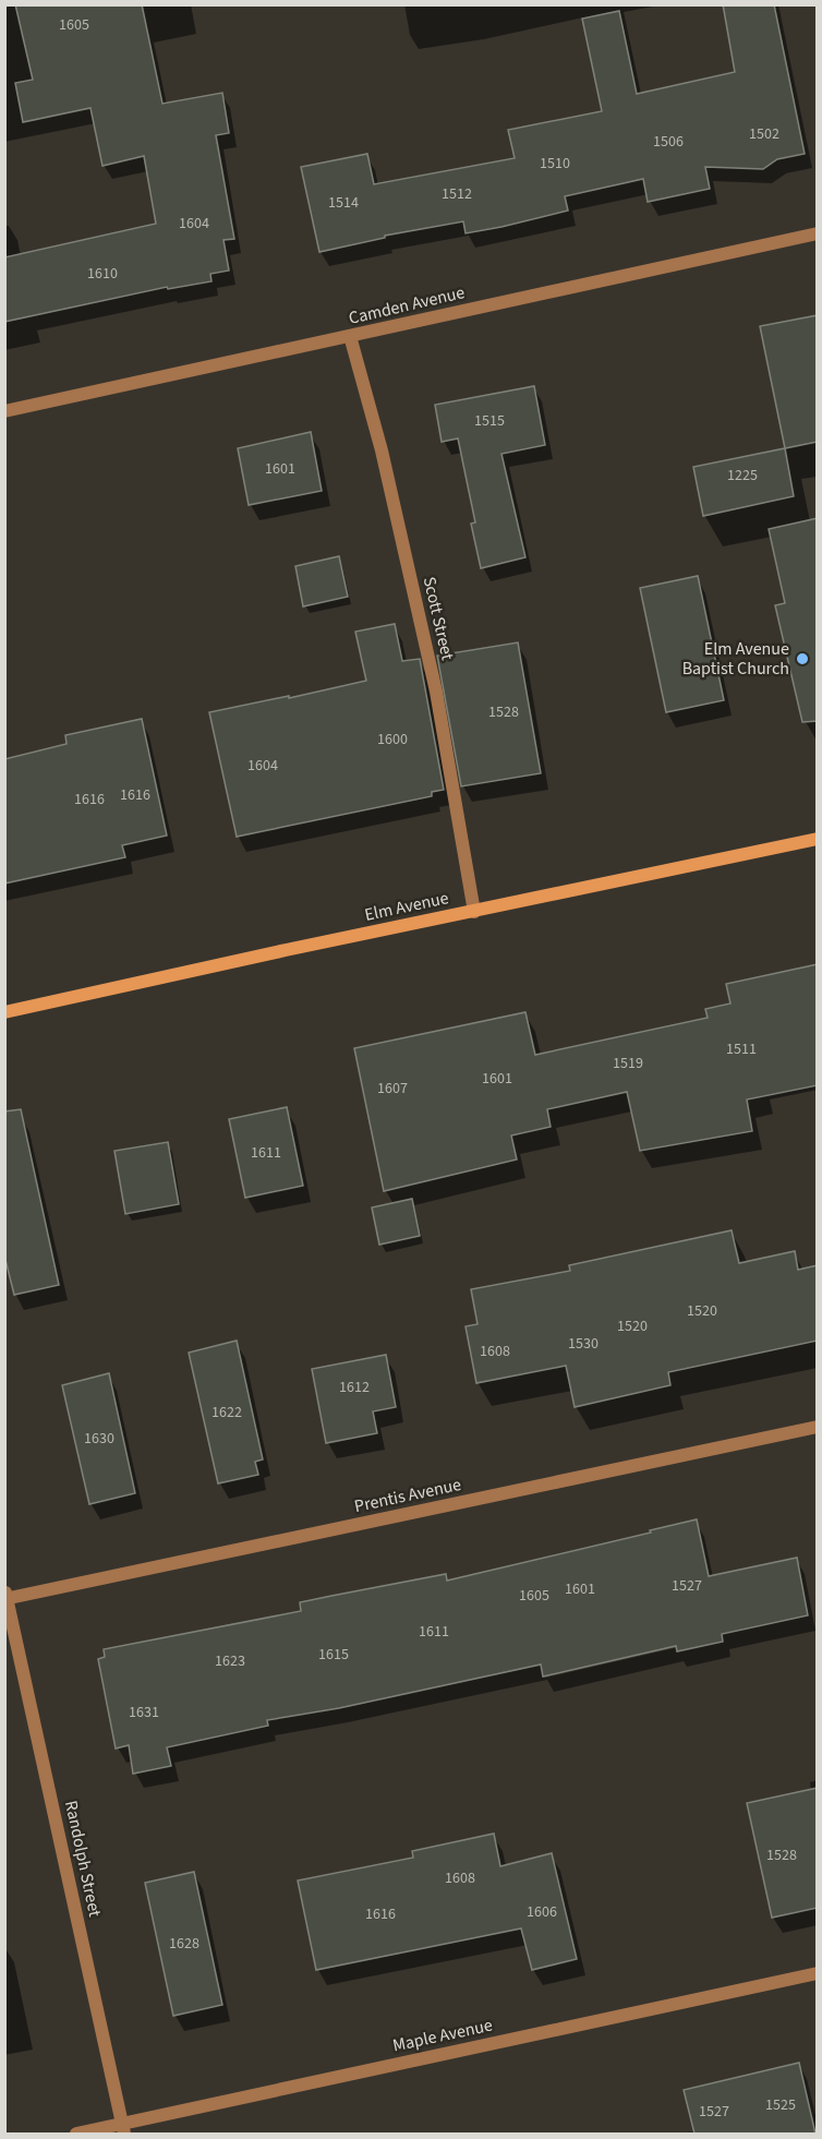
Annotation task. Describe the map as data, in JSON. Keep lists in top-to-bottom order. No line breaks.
{"streets":{"main road":["Elm Avenue"],"street":["Camden Avenue","Scott Street","Prentis Avenue","Randolph Street","Maple Avenue"]},"crossings":[["Camden Avenue","Scott Street"],["Scott Street","Elm Avenue"],["Prentis Avenue","Randolph Street"],["Randolph Street","Maple Avenue"]],"places":["Elm Avenue Baptist Church"],"house_numbers":["1605","1502","1506","1510","1512","1514","1604","1610","1515","1601","1225","1528","1600","1604","1616","1616","1511","1519","1601","1607","1611","1520","1520","1530","1608","1612","1622","1630","1527","1601","1605","1611","1615","1623","1631","1528","1608","1606","1616","1628","1525","1527"]}
